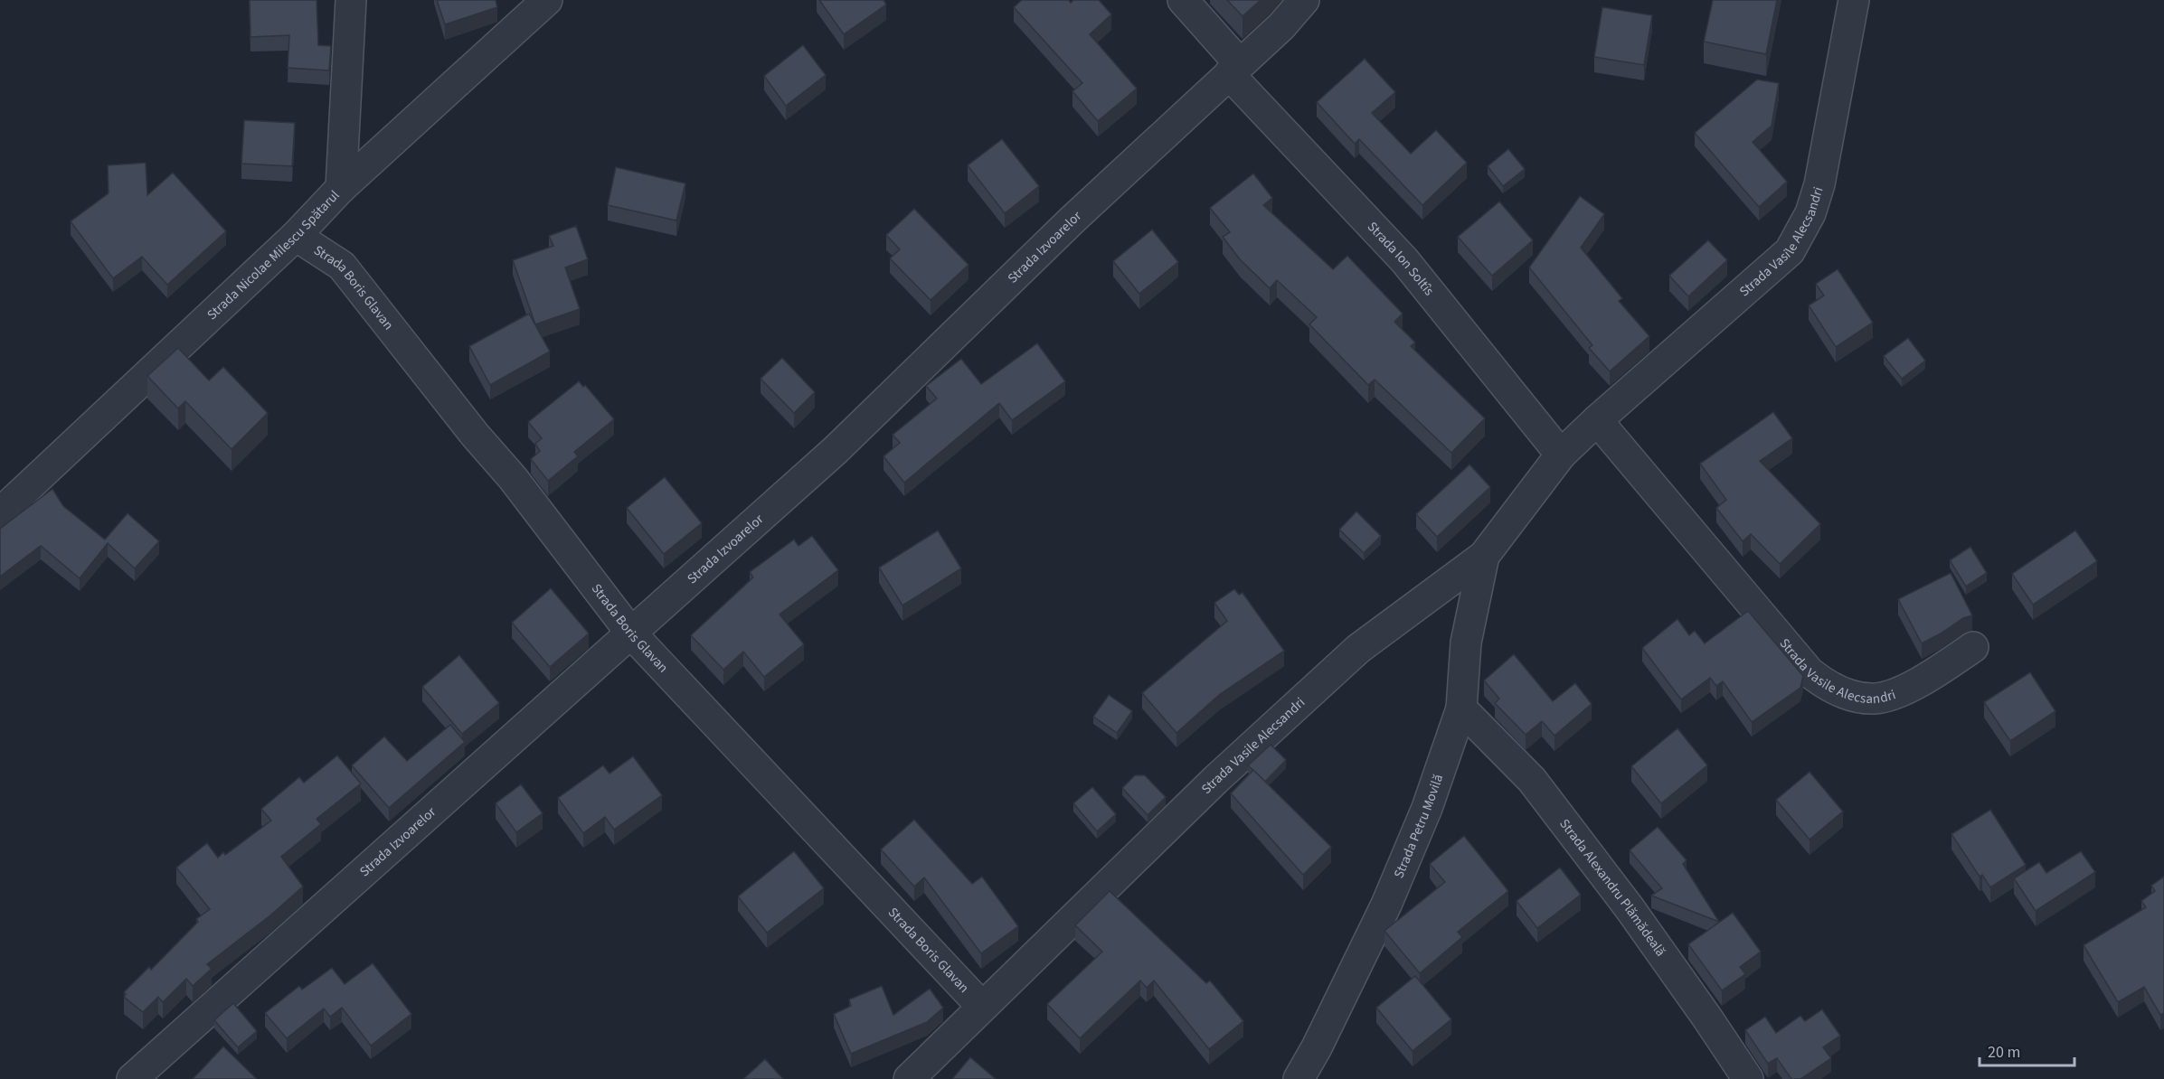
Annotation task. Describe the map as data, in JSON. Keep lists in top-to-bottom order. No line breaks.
{"streets":{"street":["Strada Vasile Alecsandri","Strada Izvoarelor","Strada Nicolae Milescu Spătarul","Strada Ion Soltîs","Strada Boris Glavan","Strada Petru Movilă","Strada Alexandru Plămădeală"]},"crossings":[["Strada Vasile Alecsandri","Strada Ion Soltîs"],["Strada Vasile Alecsandri","Strada Boris Glavan"],["Strada Vasile Alecsandri","Strada Petru Movilă"],["Strada Izvoarelor","Strada Ion Soltîs"],["Strada Izvoarelor","Strada Boris Glavan"],["Strada Nicolae Milescu Spătarul","Strada Boris Glavan"],["Strada Petru Movilă","Strada Alexandru Plămădeală"]],"scale_bar":"20 m"}
